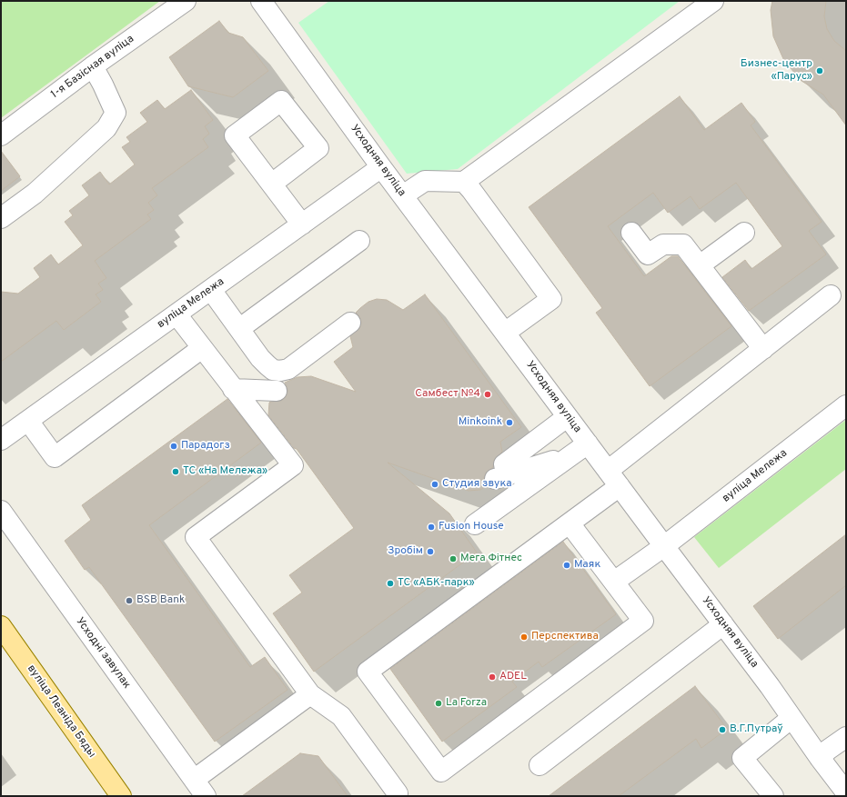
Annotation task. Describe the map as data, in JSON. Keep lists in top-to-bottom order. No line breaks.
{"streets":{"main road":["вуліца Леаніда Бяды"],"street":["1-я Базісная вуліца","Усходняя вуліца","вуліца Мележа","Усходні завулак"]},"crossings":[["Усходняя вуліца","вуліца Мележа"]],"places":["Бизнес-центр «Парус»","Самбест №4","Minkoink","Парадогз","ТС «На Мележа»","Студия звука","Fusion House","Зробім","Мега Фітнес","Маяк","ТС «АБК-парк»","BSB Bank","Перспектива","ADEL","La Forza","В.Г.Путраў"]}
